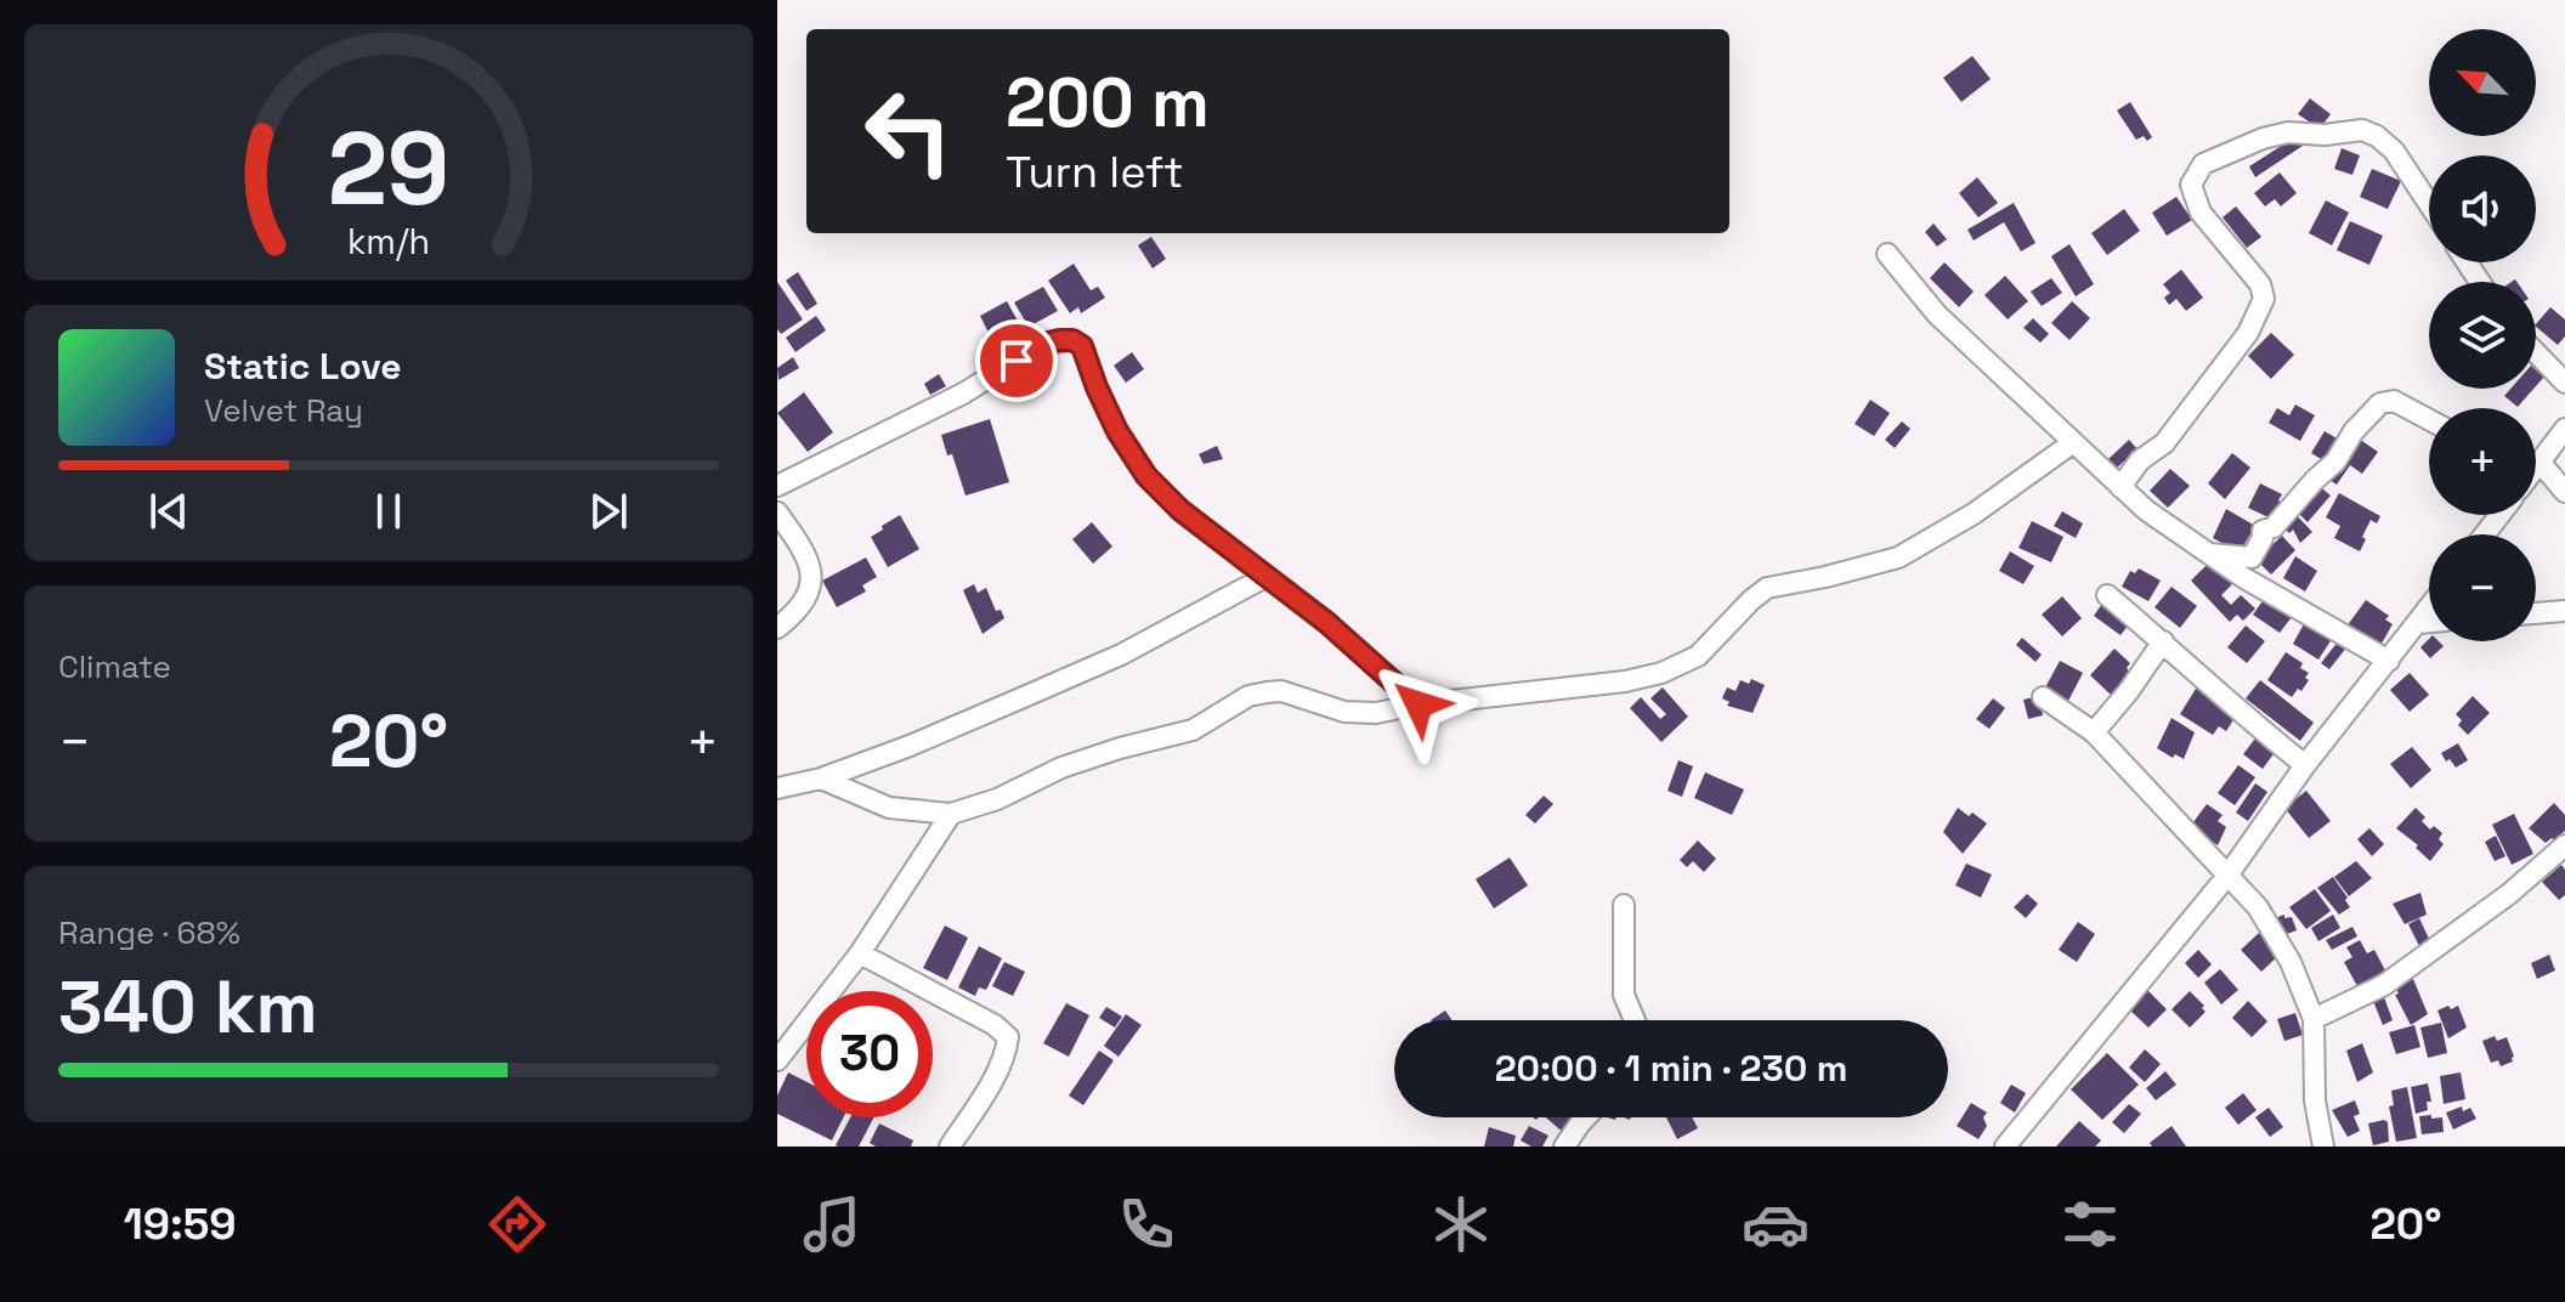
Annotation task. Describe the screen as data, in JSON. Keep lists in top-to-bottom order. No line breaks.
{"north":"top left","page":{"map_buttons":["+","−"],"turn":["200 m","Turn left"],"song":["Static Love","Velvet Ray"],"tile":["Climate",["Range · 68%","340 km"]],"heat":["−","20°","+"],"limit":"30","trip":"20:00 · 1 min · 230 m","tabs":["19:59","20°"],"gauge":["29","km/h"]}}
